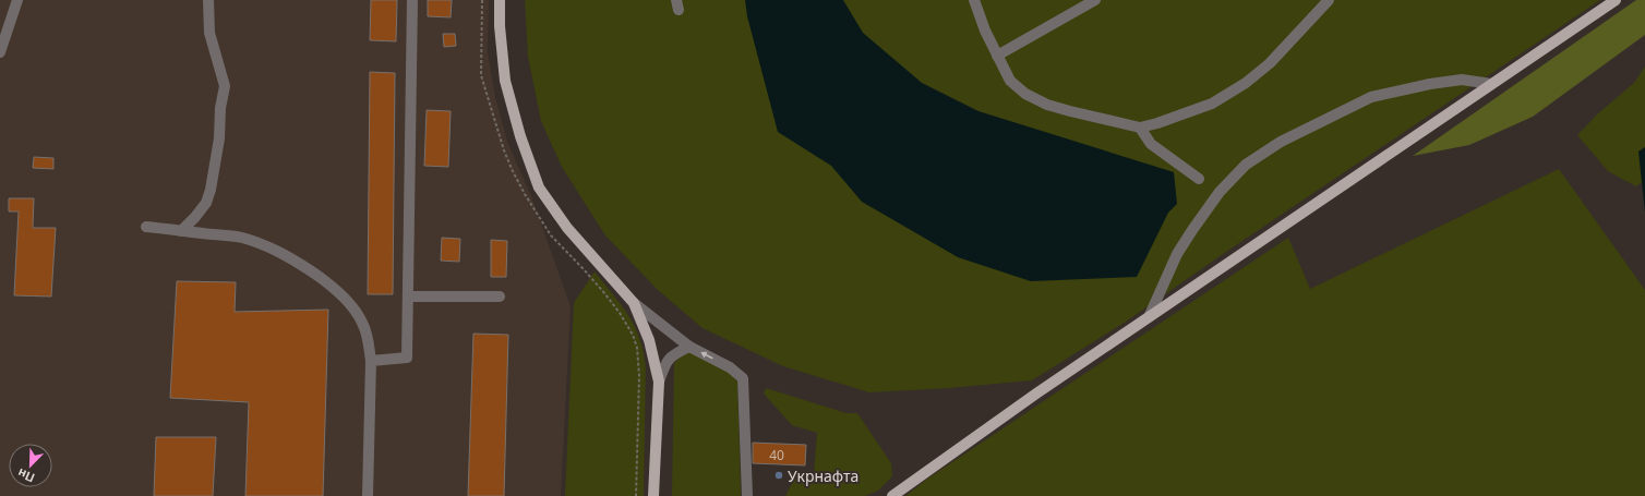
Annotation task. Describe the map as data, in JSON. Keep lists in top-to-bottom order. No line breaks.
{"places":["Укрнафта"],"house_numbers":["40"],"north":"bottom left"}
